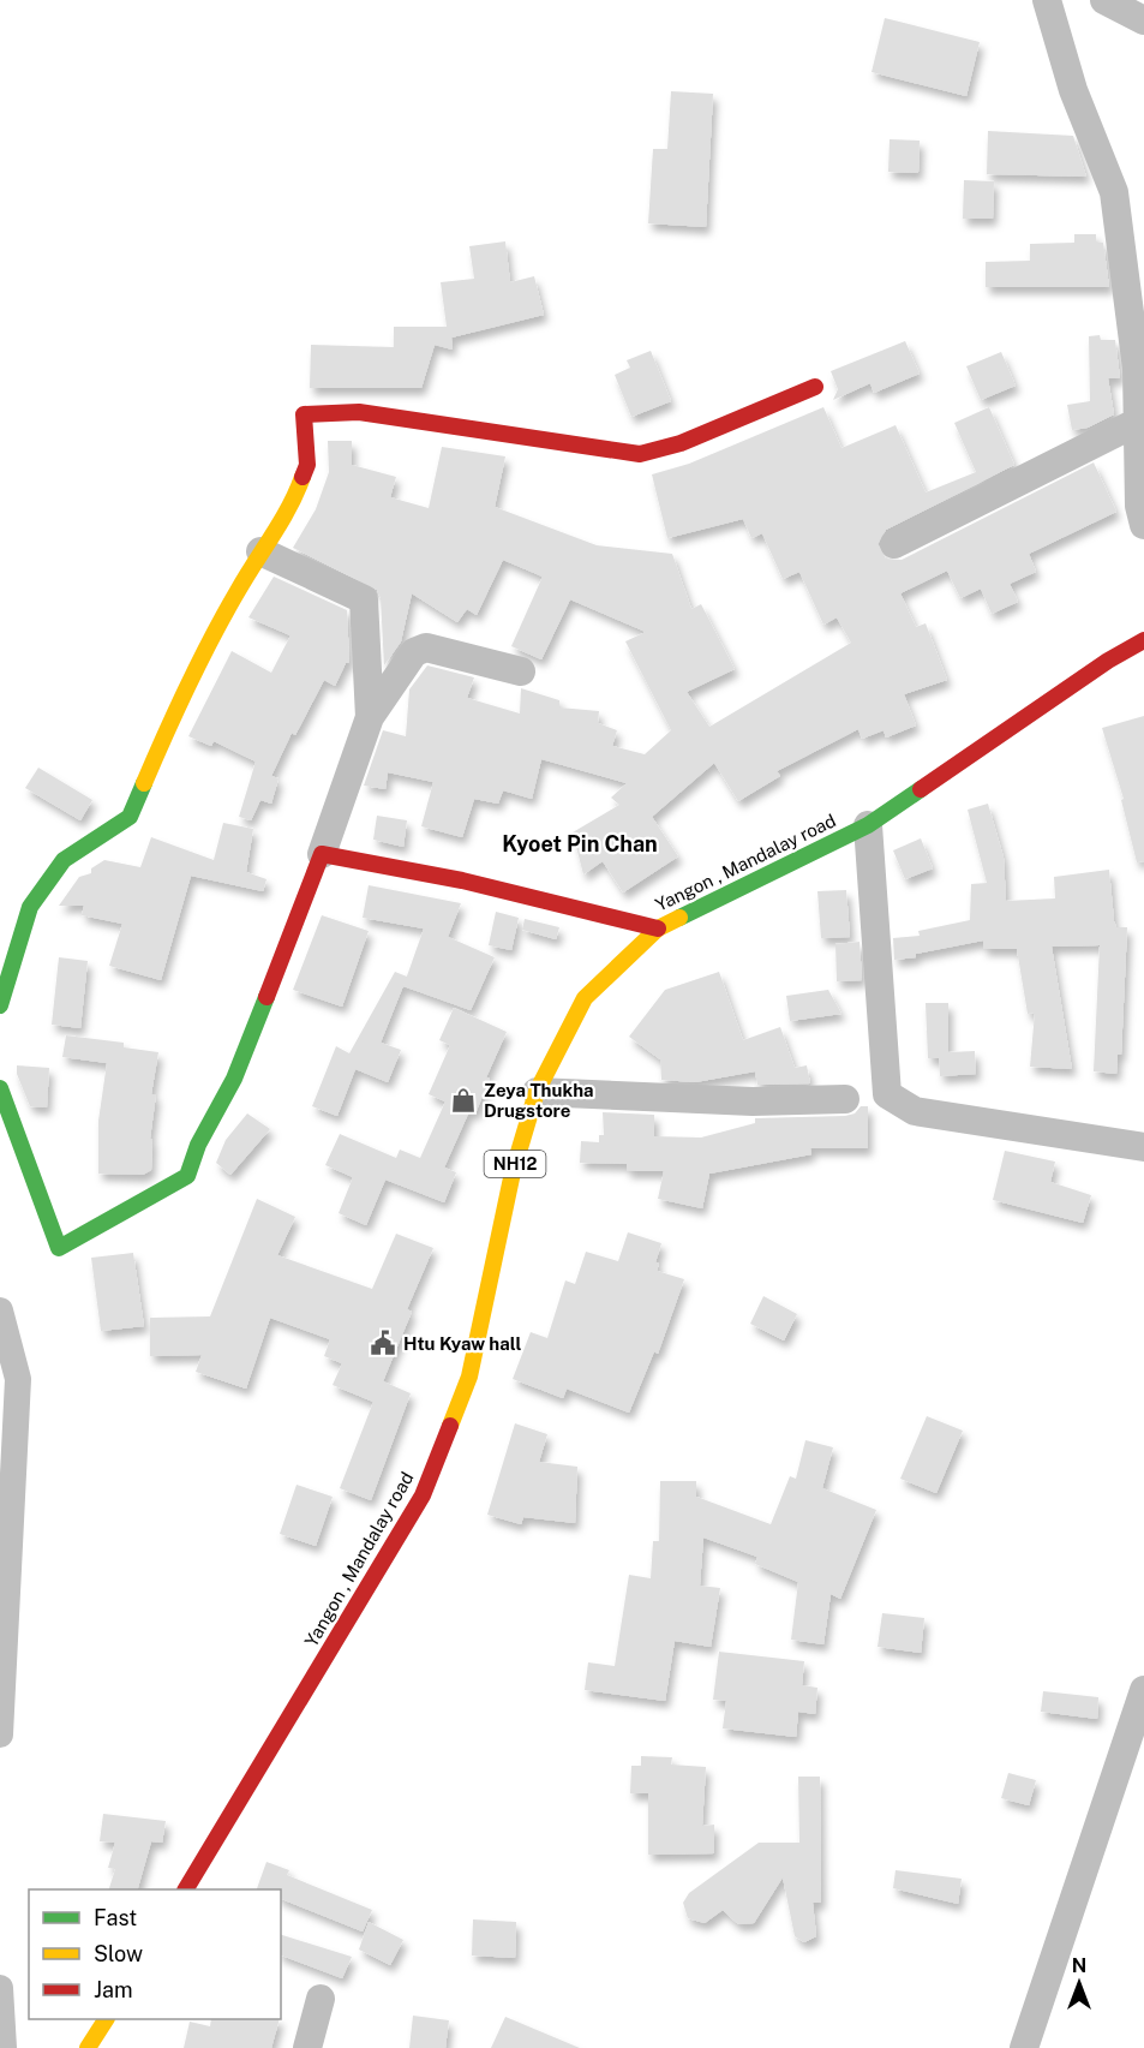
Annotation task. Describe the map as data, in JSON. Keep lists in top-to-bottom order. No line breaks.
{"streets":{"main road":["Yangon , Mandalay road","NH12"]},"crossings":[["Yangon , Mandalay road","NH12"]],"districts":["Kyoet Pin Chan"],"places":{"shop":["Zeya Thukha Drugstore"],"public building":["Htu Kyaw hall"]},"legend":["Fast","Slow","Jam"],"north":"top"}
